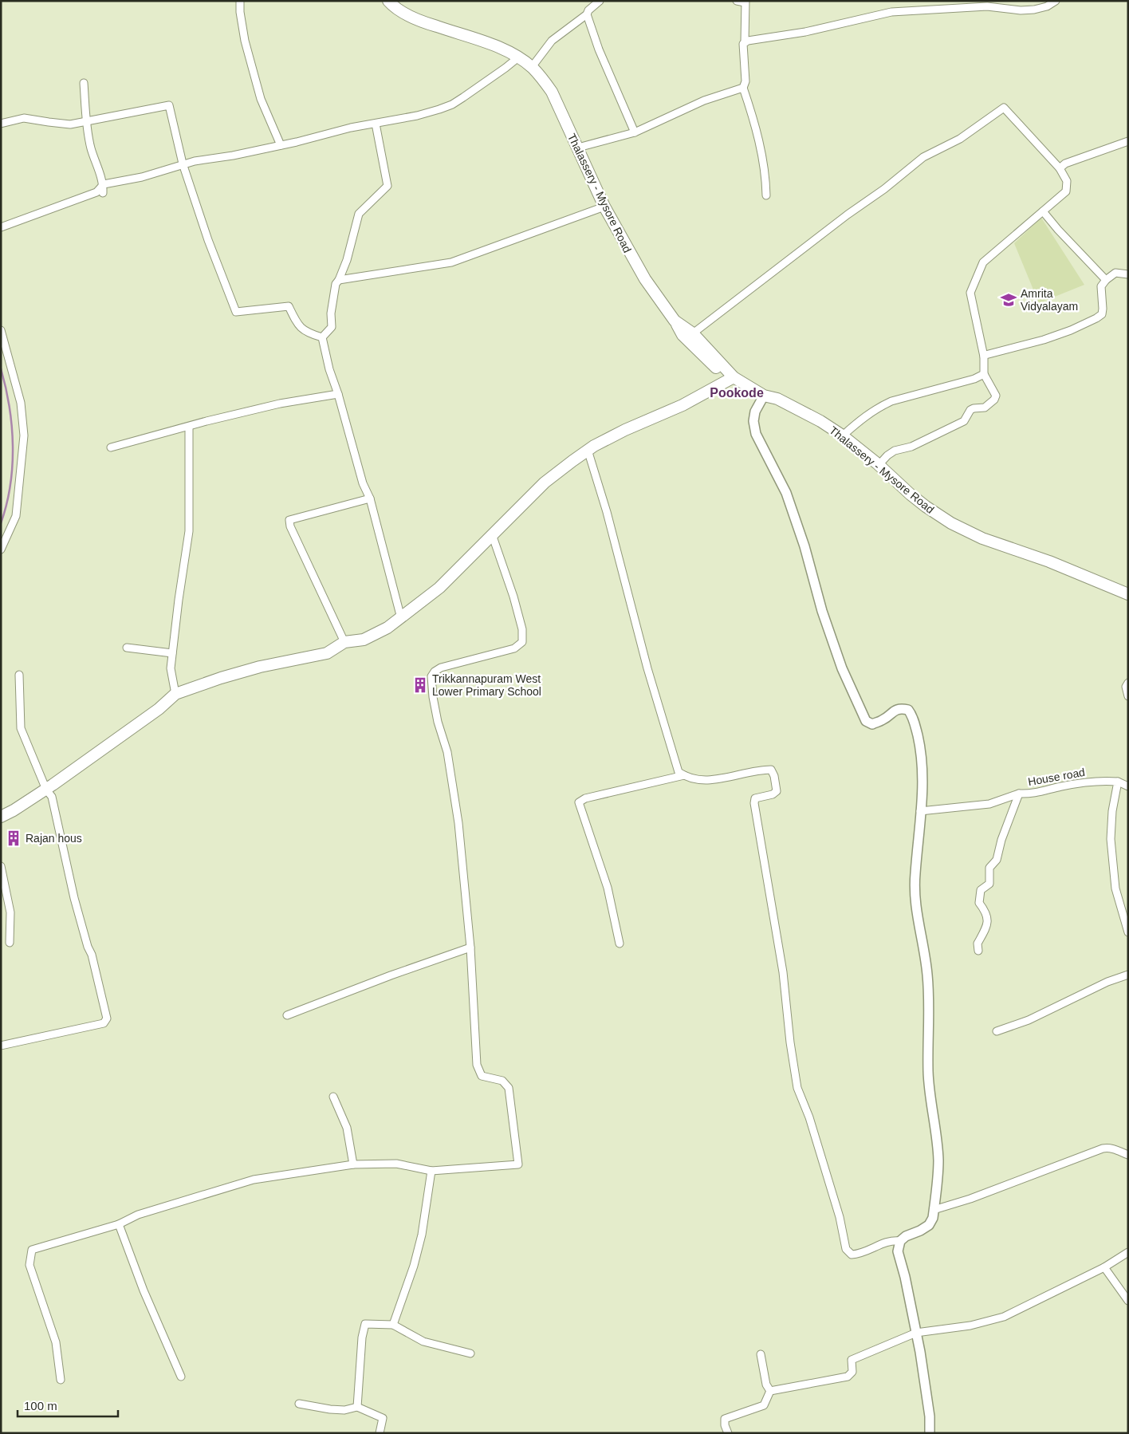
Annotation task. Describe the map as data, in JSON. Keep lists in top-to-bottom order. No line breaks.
{"streets":{"main road":["Thalassery - Mysore Road"],"street":["House road"]},"districts":["Pookode"],"places":{"school or university":["Amrita Vidyalayam"],"building":["Trikkannapuram West Lower Primary School","Rajan hous"]},"scale_bar":"100 m"}
